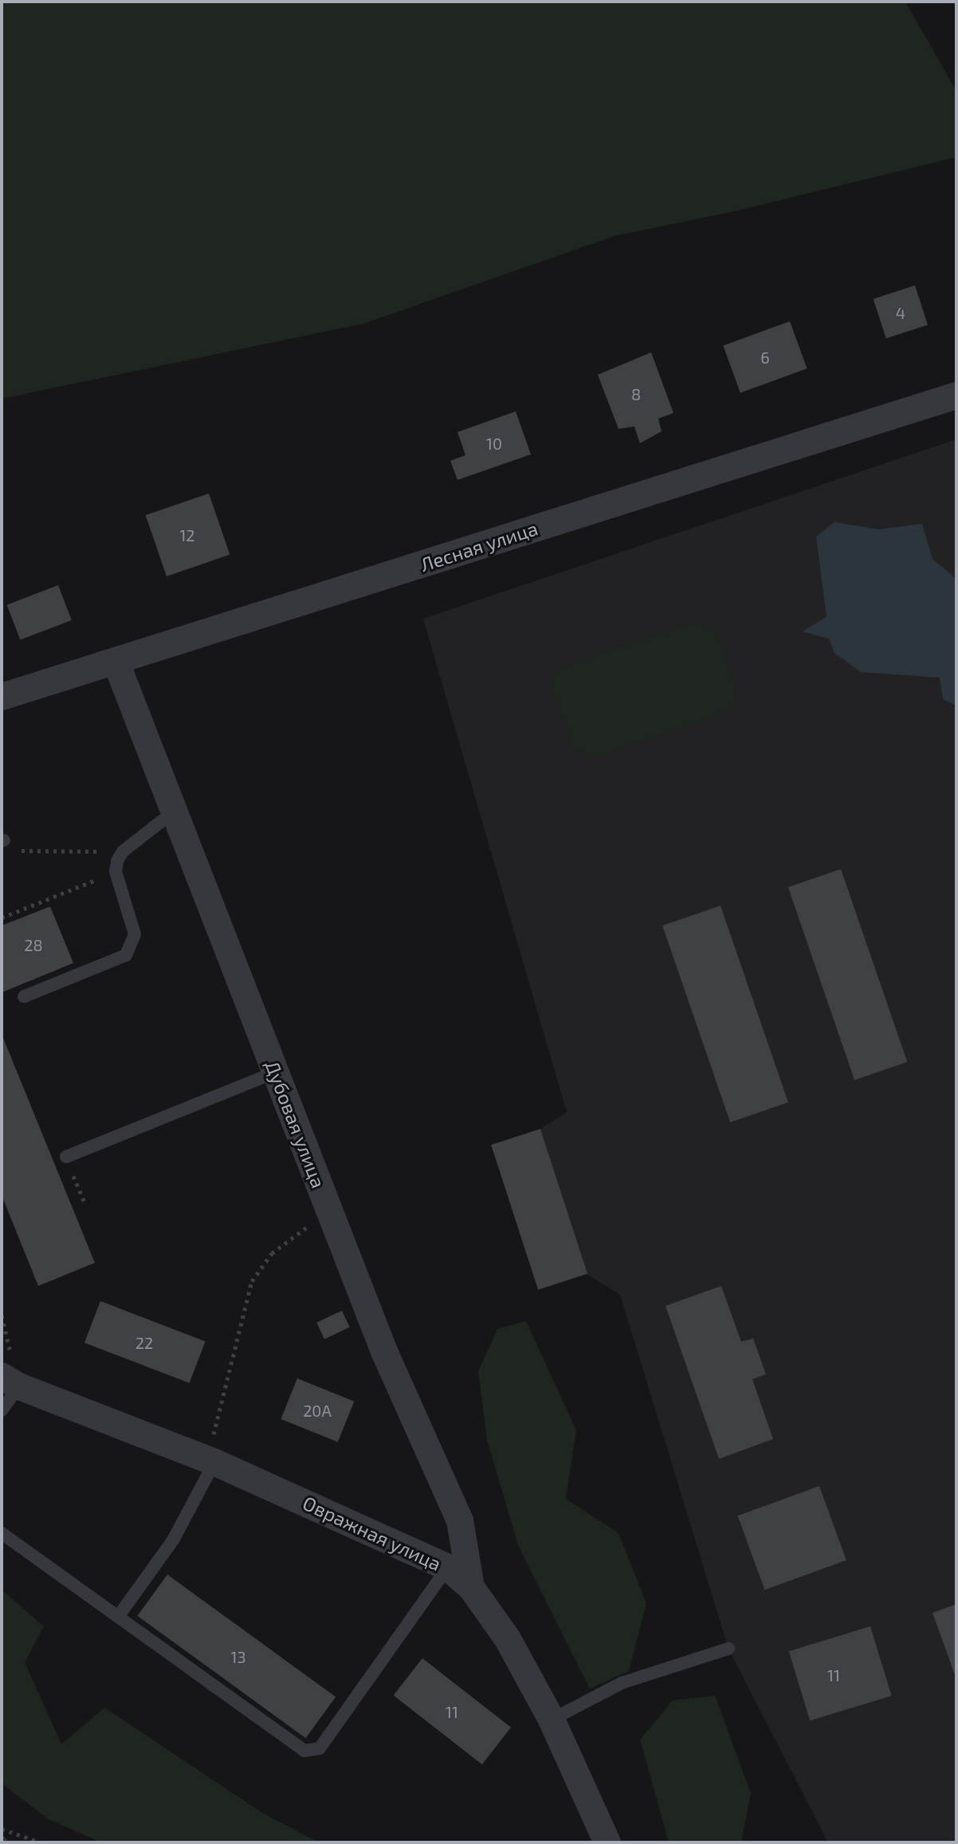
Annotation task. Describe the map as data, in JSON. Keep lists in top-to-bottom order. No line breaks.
{"streets":{"street":["Лесная улица","Дубовая улица","Овражная улица"]},"crossings":[["Лесная улица","Дубовая улица"],["Дубовая улица","Овражная улица"]],"house_numbers":["4","6","8","10","12","28","22","20А","13","11","11"]}
